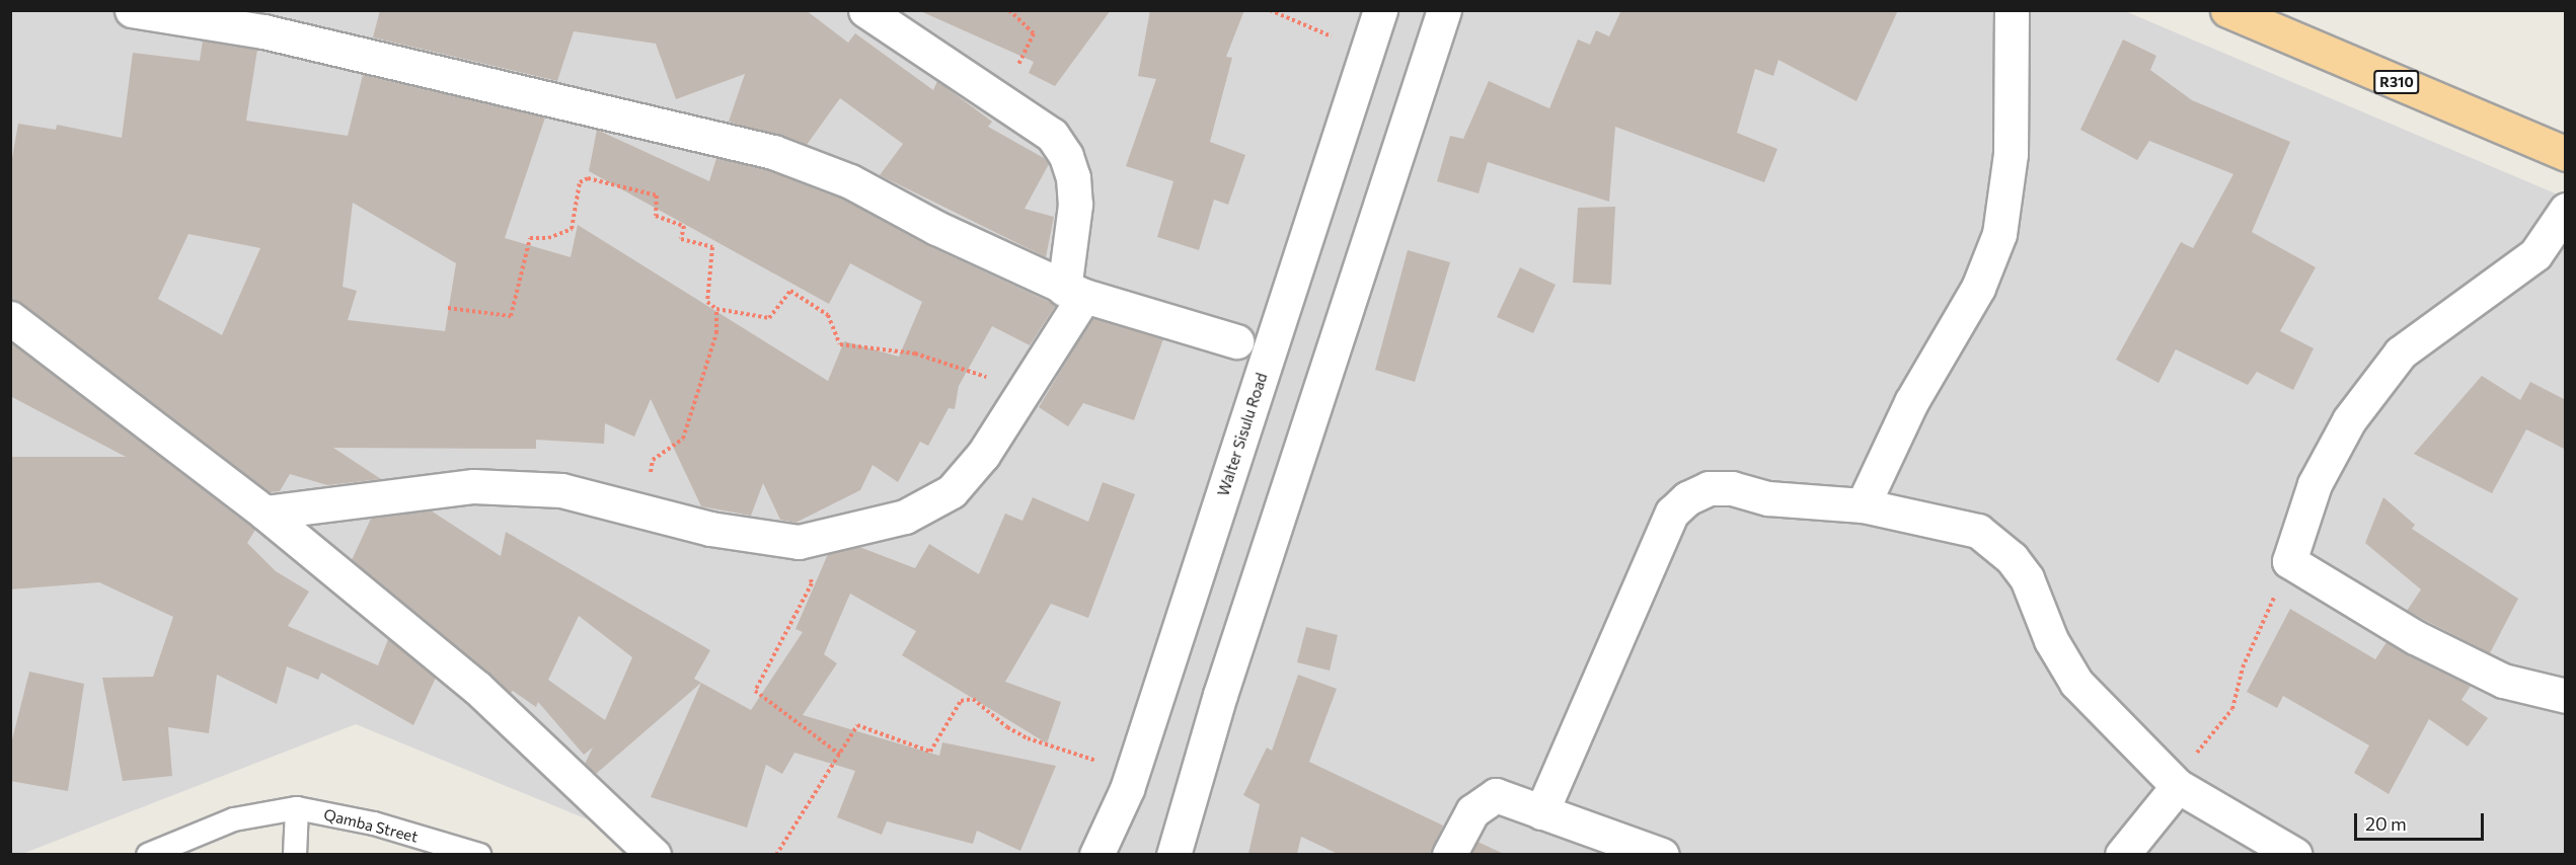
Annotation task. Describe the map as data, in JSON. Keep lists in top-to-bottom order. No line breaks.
{"streets":{"main road":["R310"],"street":["Walter Sisulu Road"],"lane":["Qamba Street"]},"scale_bar":"20 m"}
